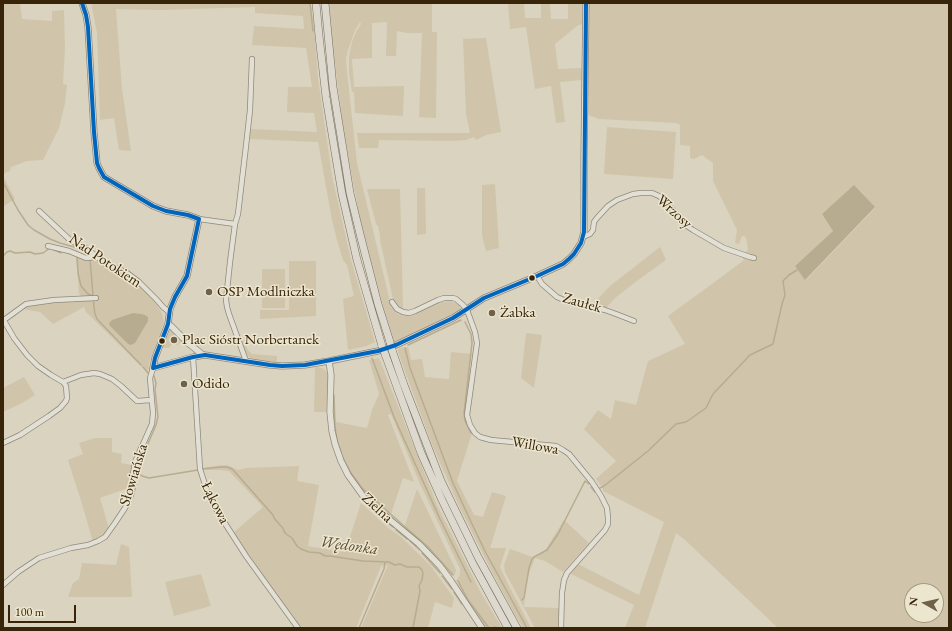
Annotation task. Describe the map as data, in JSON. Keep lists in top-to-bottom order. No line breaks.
{"streets":{"street":["Wrzosy","Nad Potokiem","Zaułek","Willowa","Słowiańska","Łąkowa","Zielna"]},"water":["Wędonka"],"places":["OSP Modlniczka","Żabka","Plac Sióstr Norbertanek","Odido"],"scale_bar":"100 m","north":"left"}
